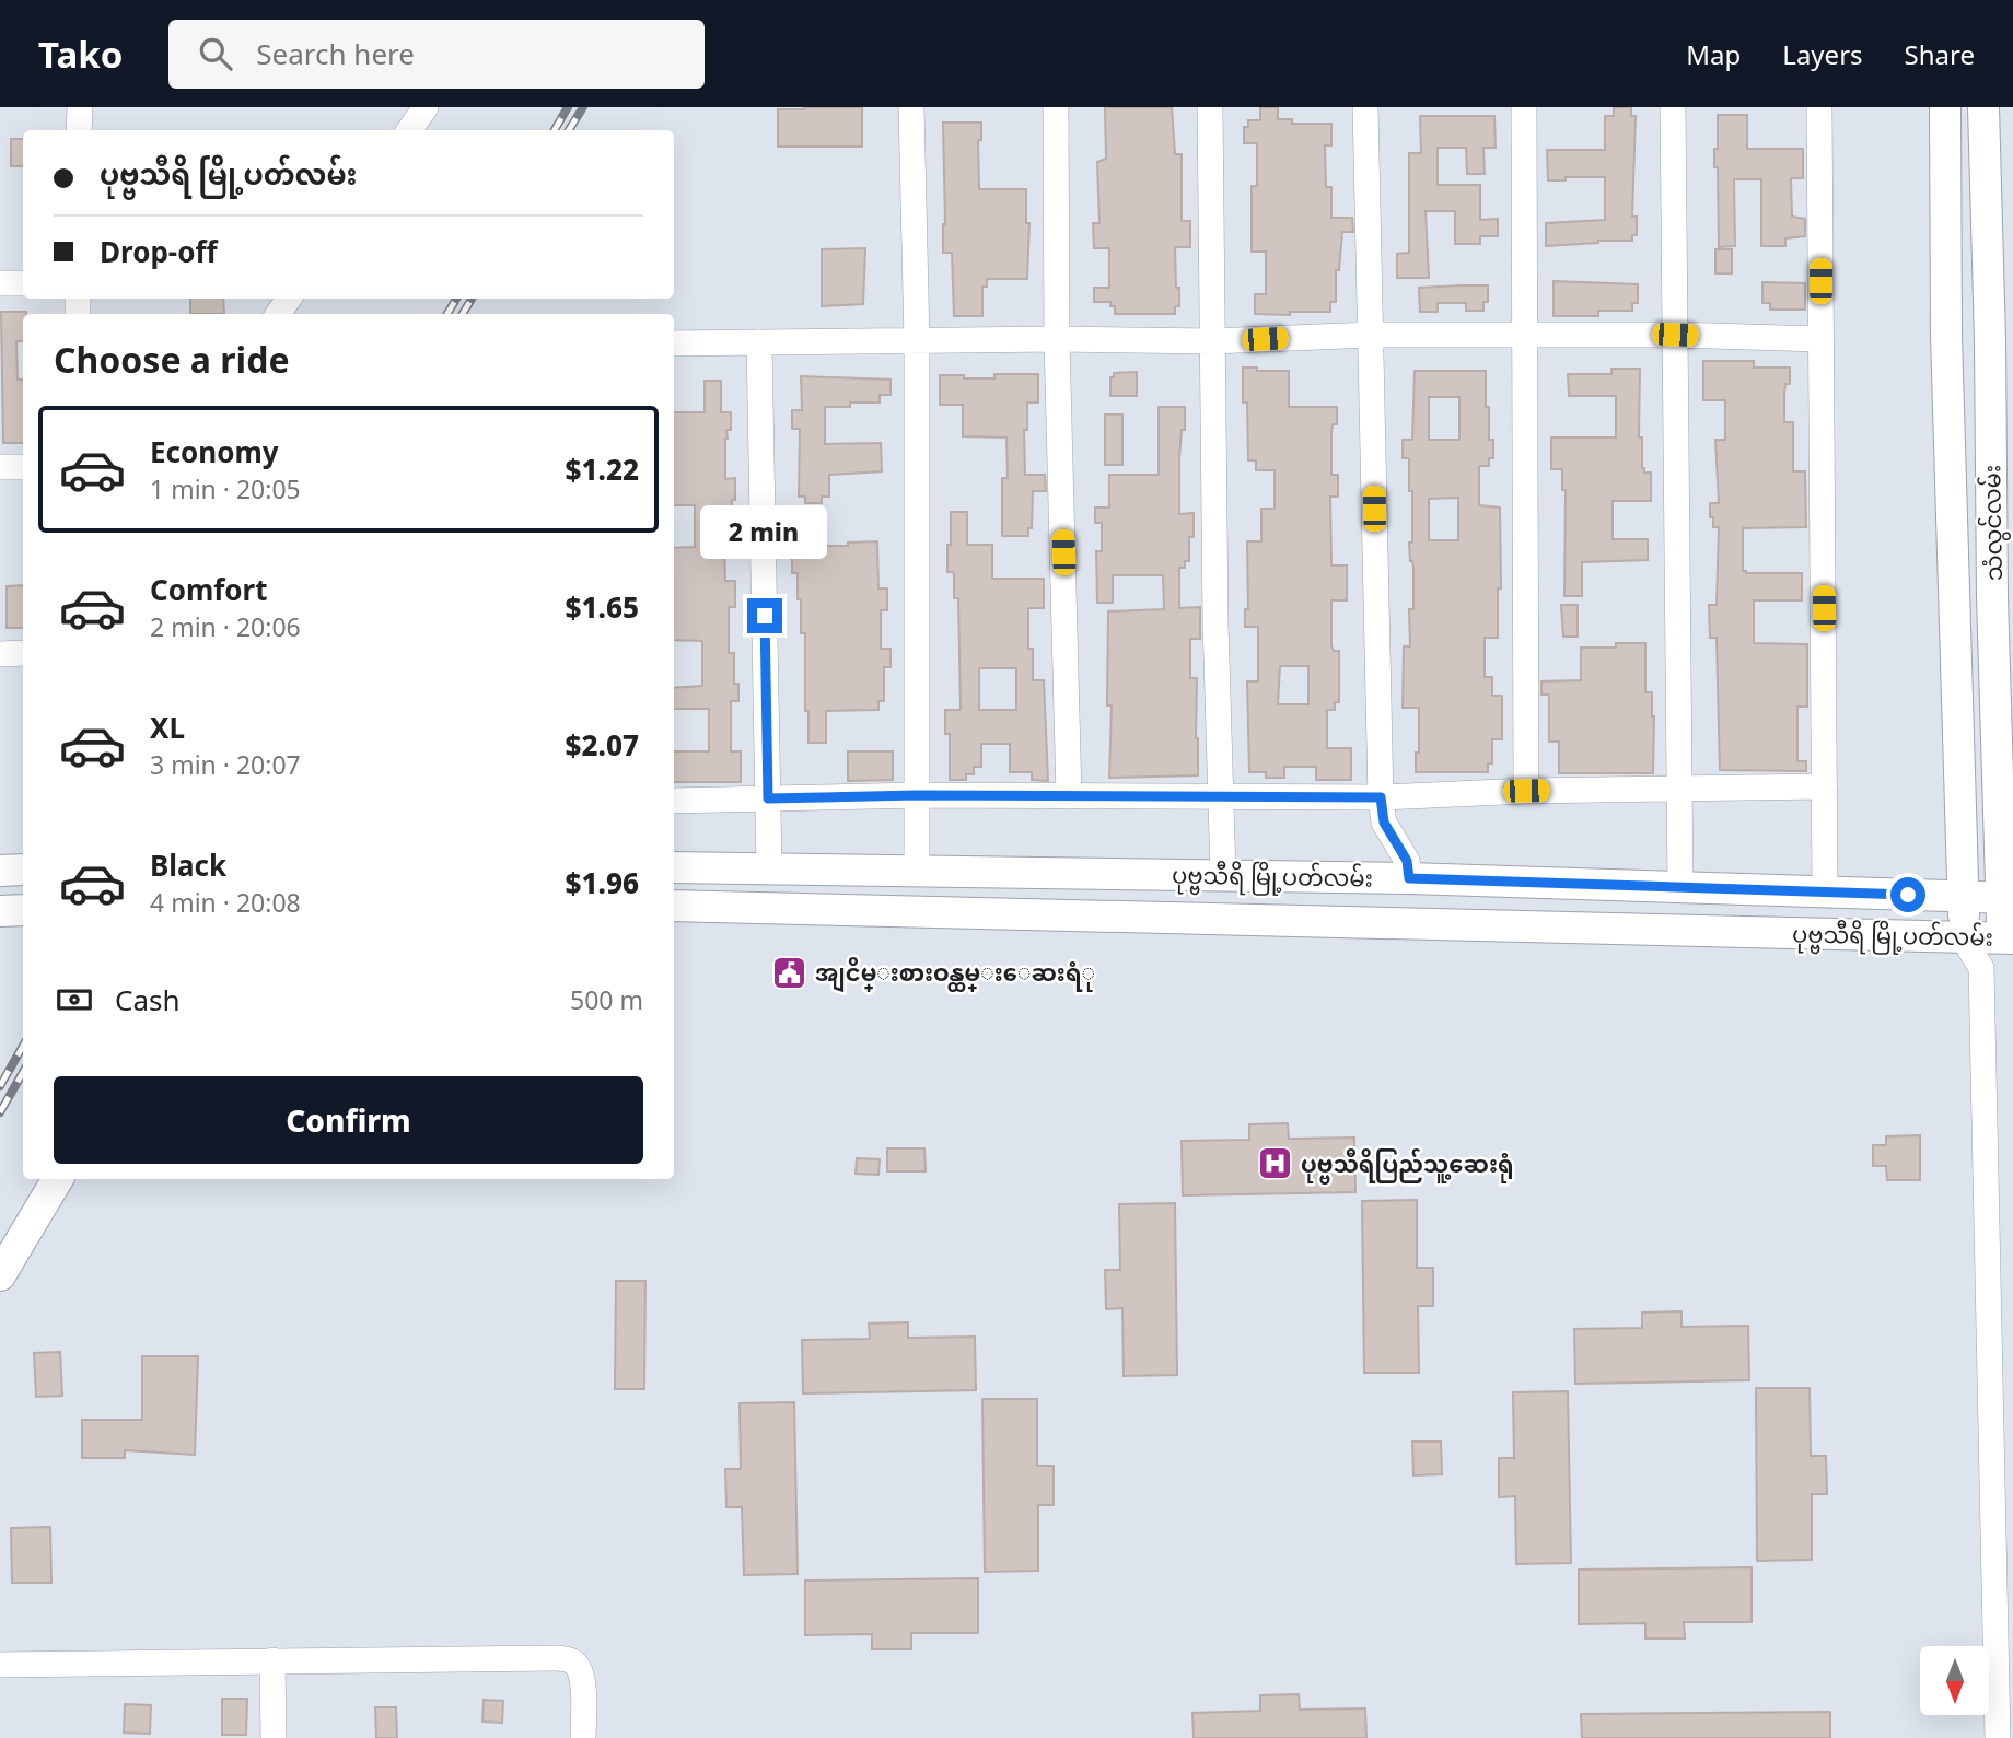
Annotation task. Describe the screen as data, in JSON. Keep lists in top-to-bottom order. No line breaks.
{"streets":{"main road":["သံလွင်လမ်း","ပုဗ္ဗသီရိ မြို့ပတ်လမ်း"]},"crossings":[["သံလွင်လမ်း","ပုဗ္ဗသီရိ မြို့ပတ်လမ်း"]],"places":{"public building":["အျငိမ္းစားဝန္ထမ္းေဆးရံု"],"hospital":["ပုဗ္ဗသီရိပြည်သူ့ဆေးရုံ"]},"north":"bottom","page":{"header":"Tako","search":"Search here","nav":["Map","Layers","Share"],"banner":["ပုဗ္ဗသီရိ မြို့ပတ်လမ်း","Drop-off"],"heading":"Choose a ride","list":[{"name":"Economy","note":"1 min · 20:05","value":"$1.22"},{"name":"Comfort","note":"2 min · 20:06","value":"$1.65"},{"name":"XL","note":"3 min · 20:07","value":"$2.07"},{"name":"Black","note":"4 min · 20:08","value":"$1.96"}],"bubble":"2 min","pay":["Cash","500 m"],"buttons":"Confirm"}}
